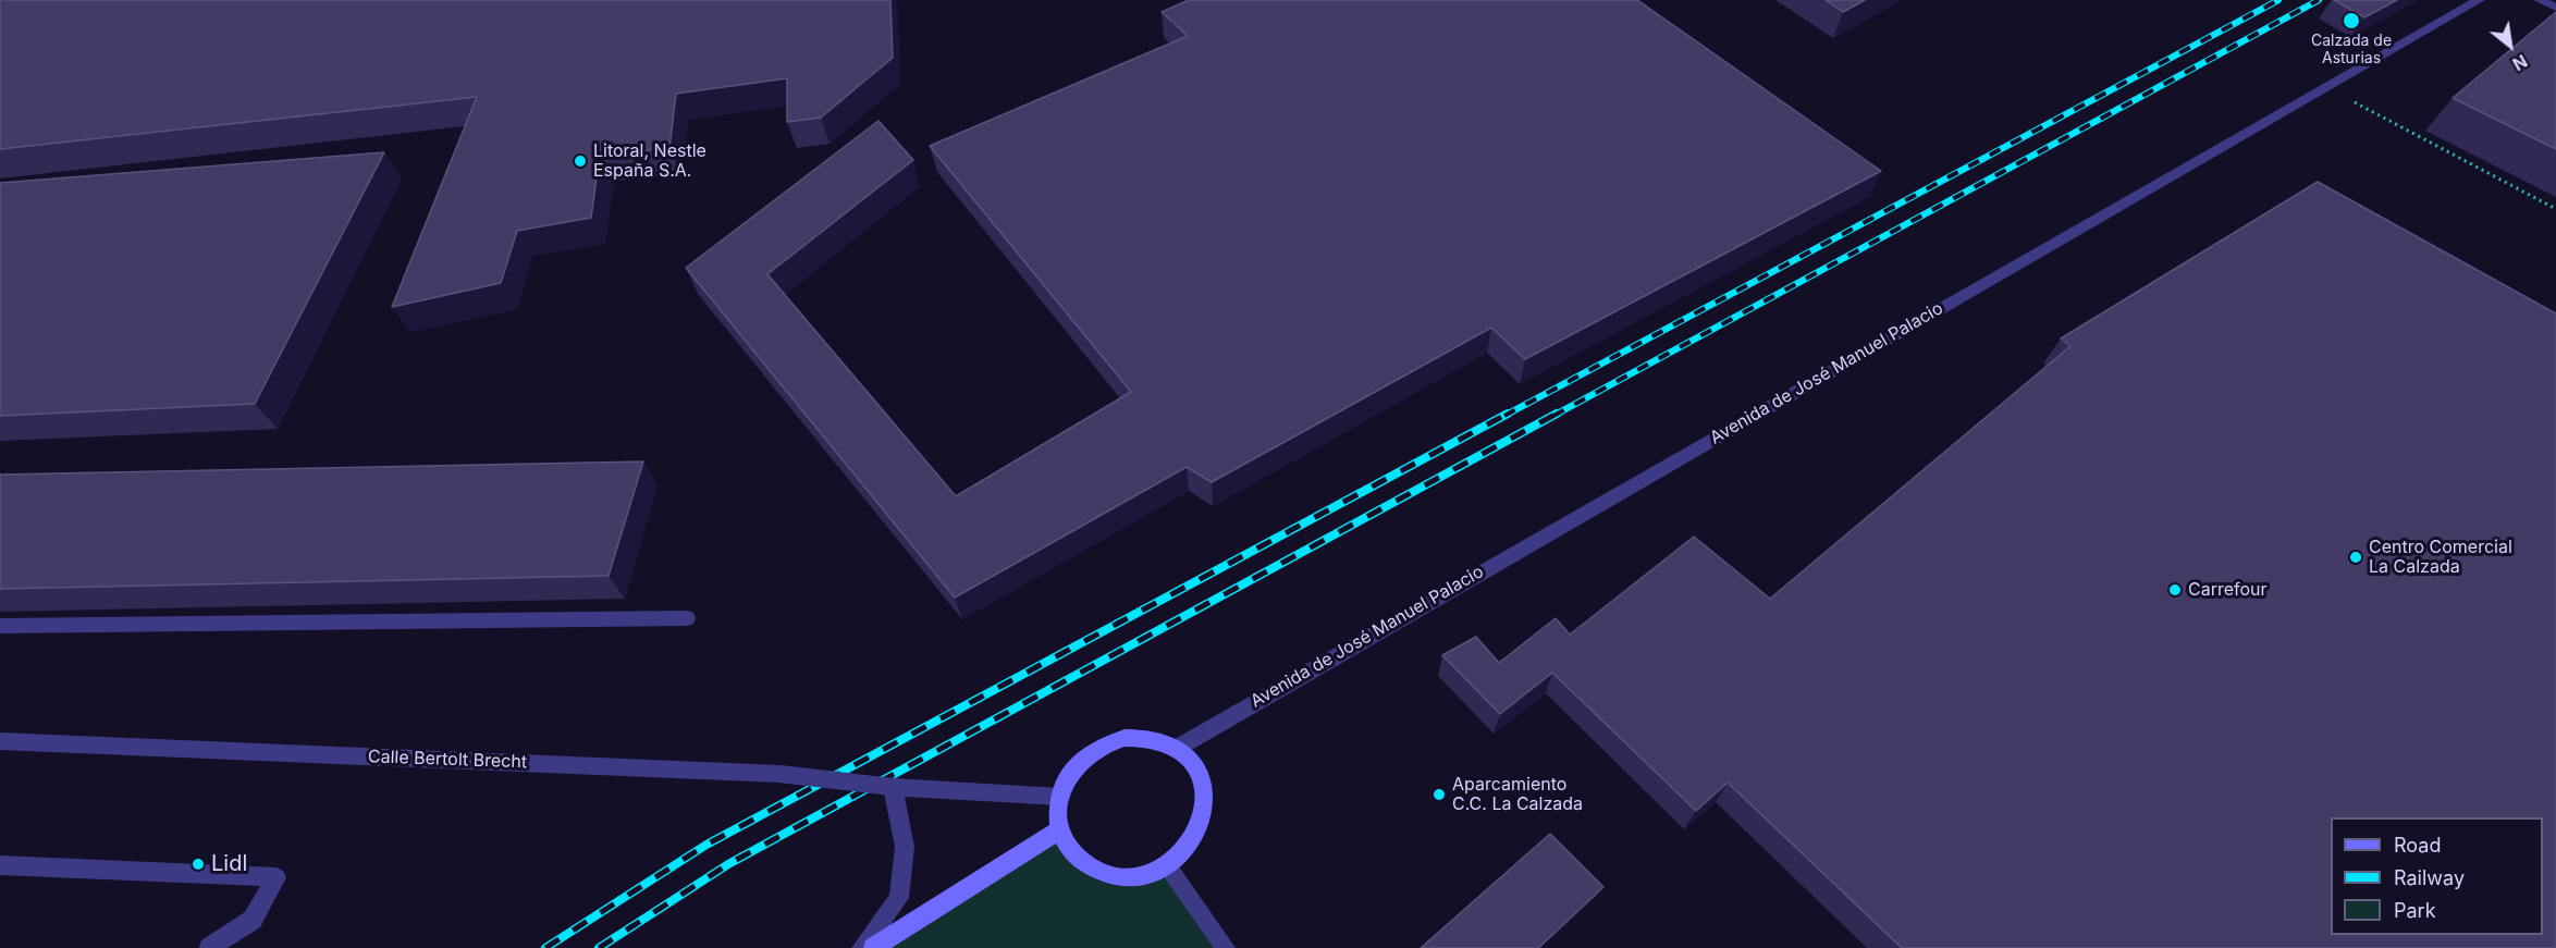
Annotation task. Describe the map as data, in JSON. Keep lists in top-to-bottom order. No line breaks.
{"streets":{"street":["Avenida de José Manuel Palacio","Calle Bertolt Brecht"]},"crossings":[["Avenida de José Manuel Palacio","Calle Bertolt Brecht"]],"places":["Calzada de Asturias","Litoral, Nestle España S.A.","Centro Comercial La Calzada","Carrefour","Aparcamiento C.C. La Calzada","Lidl"],"legend":["Road","Railway","Park"],"north":"bottom right"}
